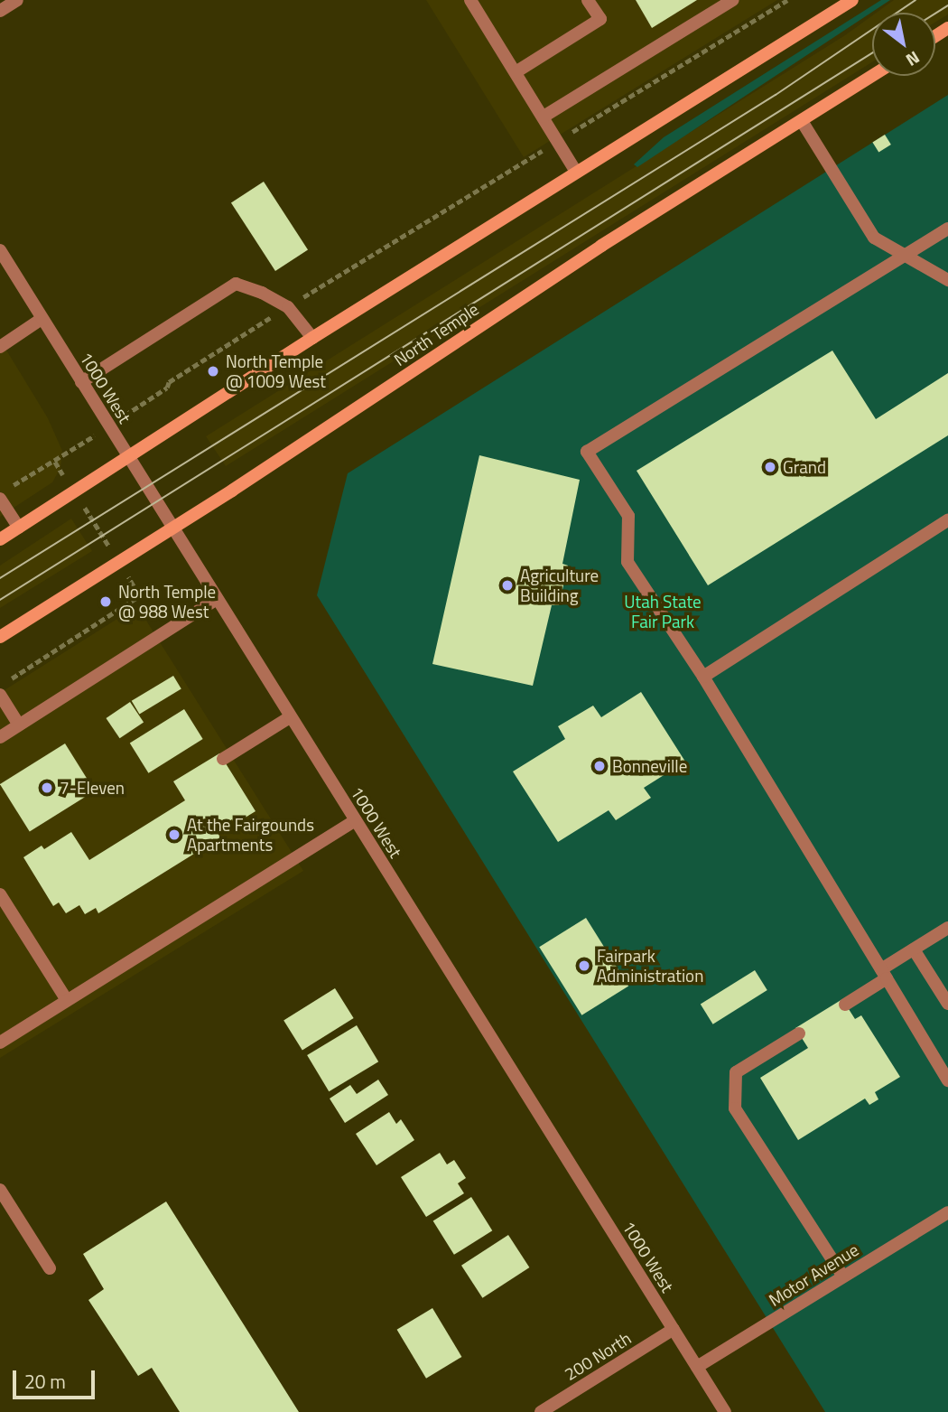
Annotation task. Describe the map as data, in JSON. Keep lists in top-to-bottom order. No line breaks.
{"streets":{"main road":["North Temple"],"street":["1000 West","Motor Avenue","200 North"]},"crossings":[["North Temple","1000 West"],["1000 West","Motor Avenue"],["1000 West","200 North"]],"parks":["Utah State Fair Park"],"places":["North Temple @ 1009 West","Grand","Agriculture Building","North Temple @ 988 West","Bonneville","7-Eleven","At the Fairgounds Apartments","Fairpark Administration"],"scale_bar":"20 m","north":"bottom right"}
